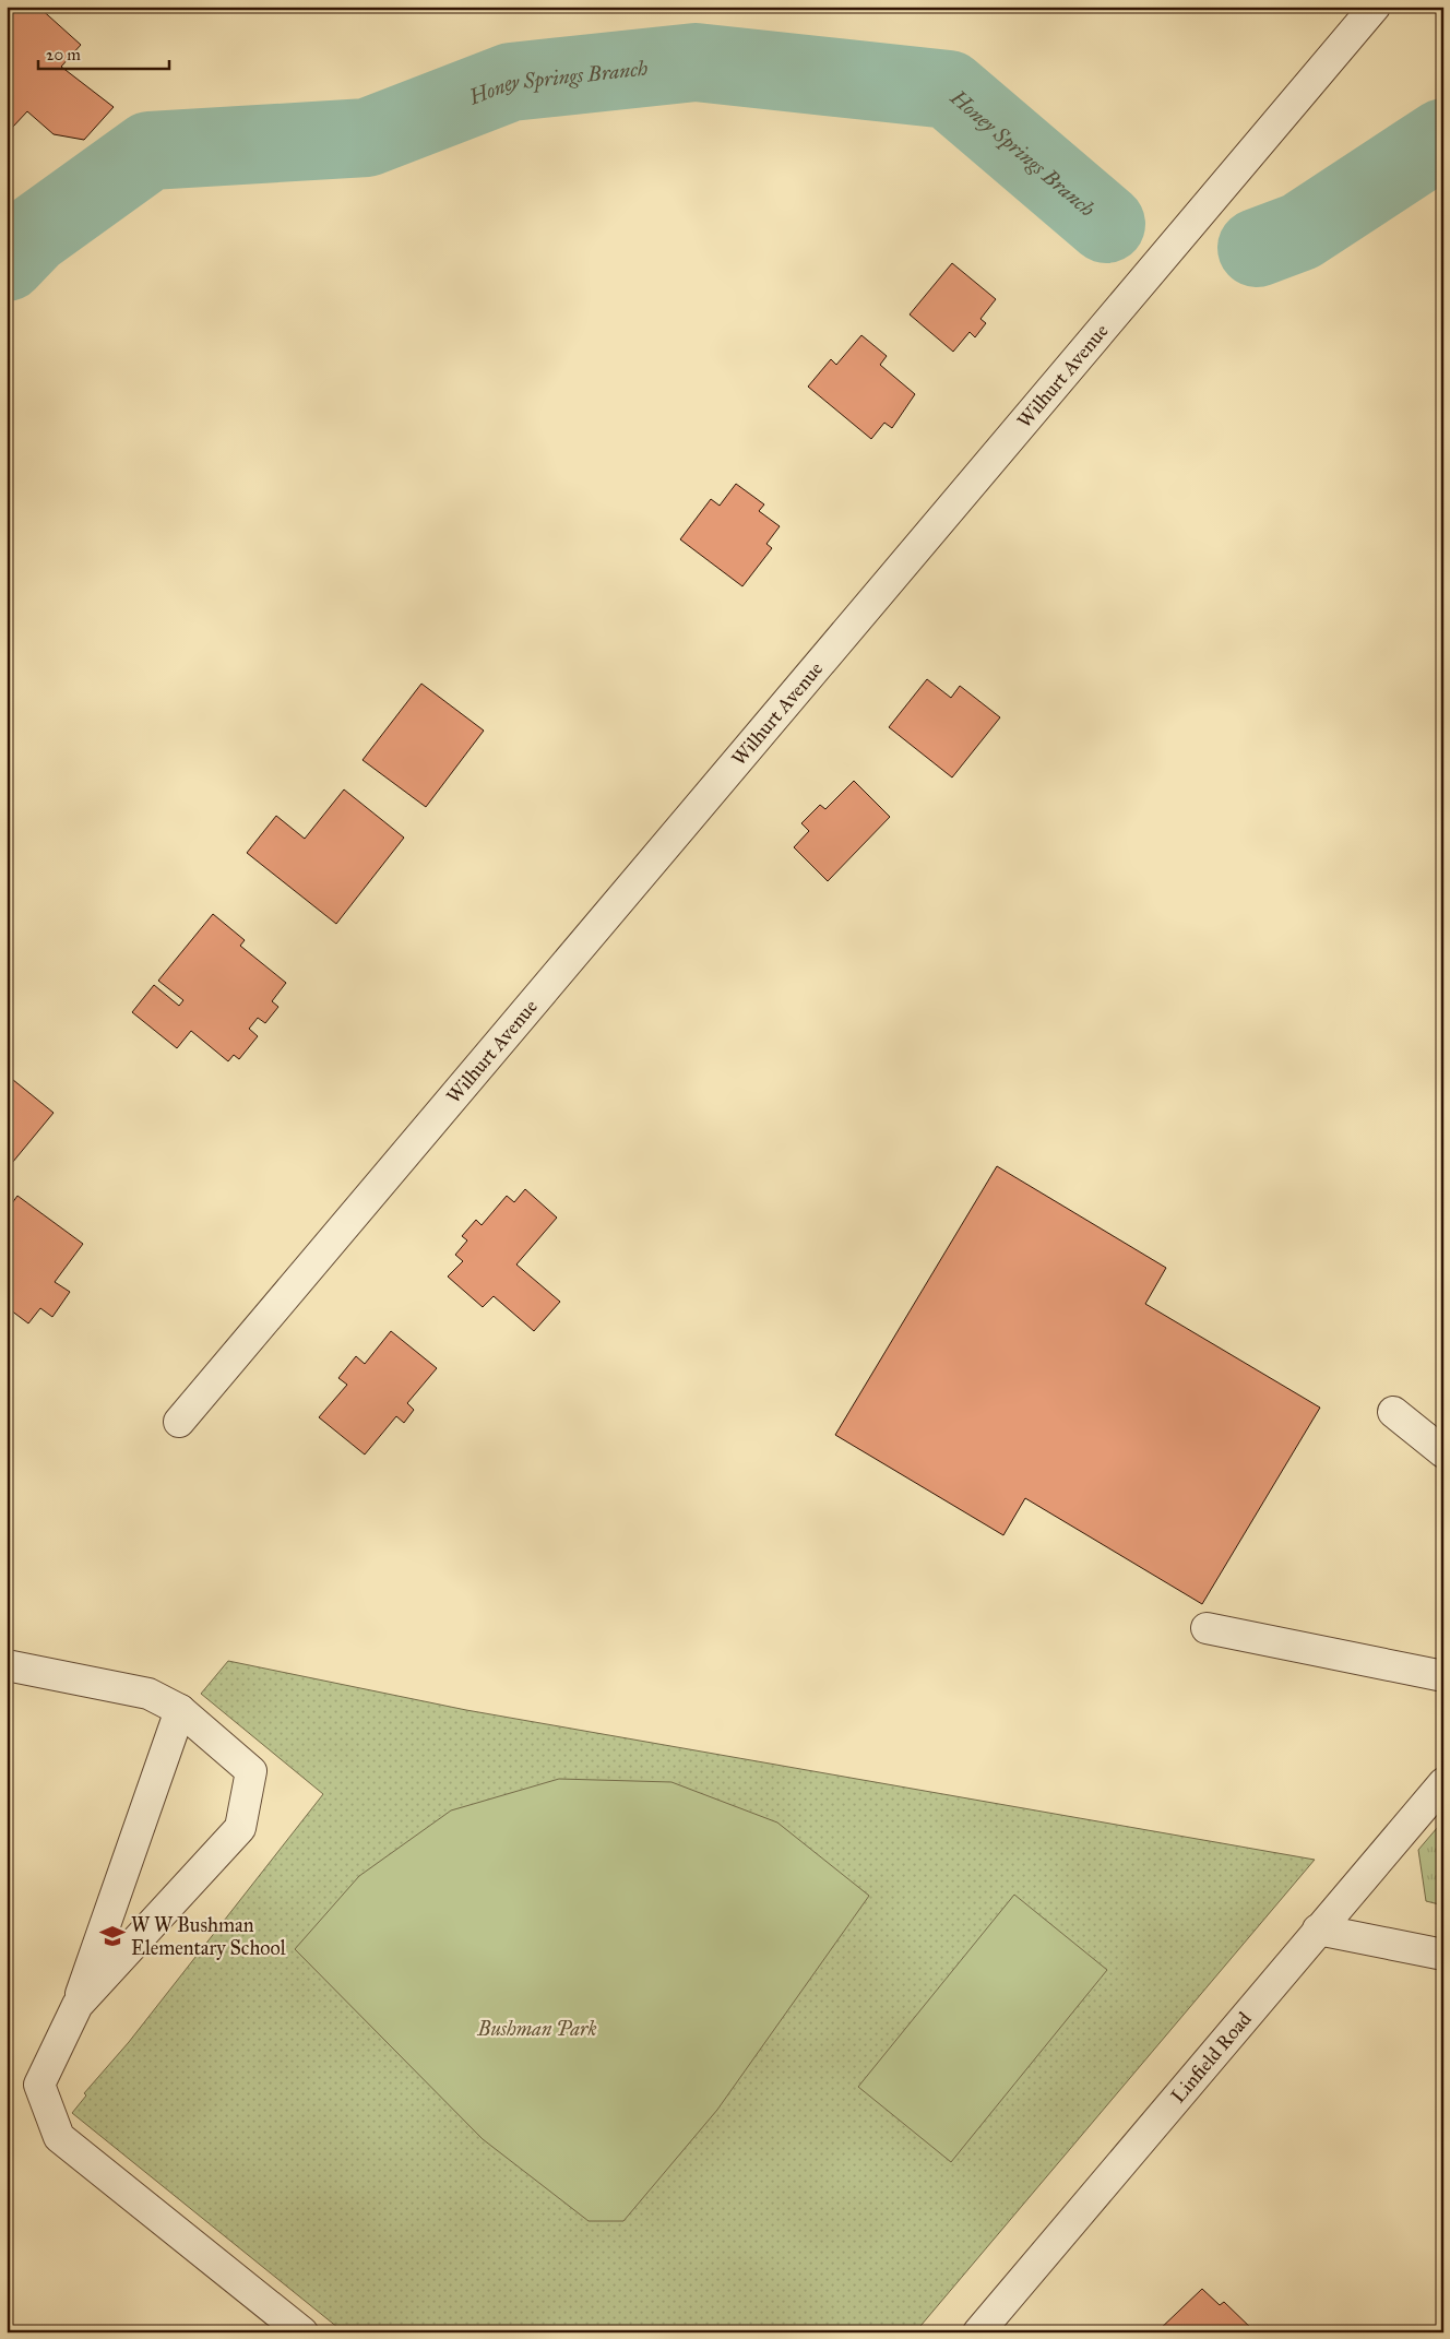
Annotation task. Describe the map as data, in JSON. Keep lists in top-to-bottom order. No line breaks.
{"streets":{"street":["Wilhurt Avenue","Linfield Road"]},"water":["Honey Springs Branch"],"parks":["Bushman Park"],"places":{"school or university":["W W Bushman Elementary School"]},"scale_bar":"20 m"}
